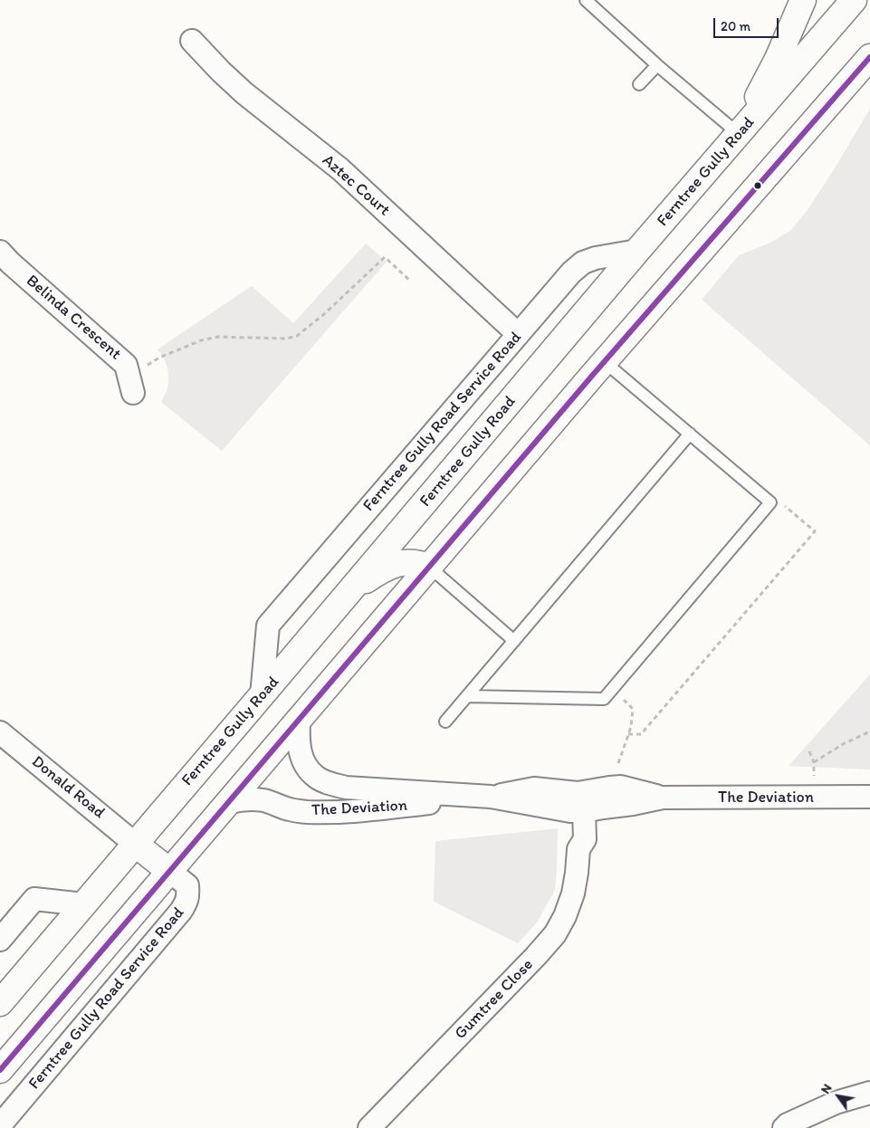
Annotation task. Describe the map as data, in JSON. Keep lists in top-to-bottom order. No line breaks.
{"streets":{"main road":["Ferntree Gully Road"],"street":["Aztec Court","Belinda Crescent","Ferntree Gully Road Service Road","Donald Road","The Deviation","Gumtree Close"]},"crossings":[["Ferntree Gully Road","Ferntree Gully Road Service Road"],["Ferntree Gully Road","Donald Road"],["Aztec Court","Ferntree Gully Road Service Road"],["The Deviation","Gumtree Close"]],"scale_bar":"20 m","north":"top left"}
